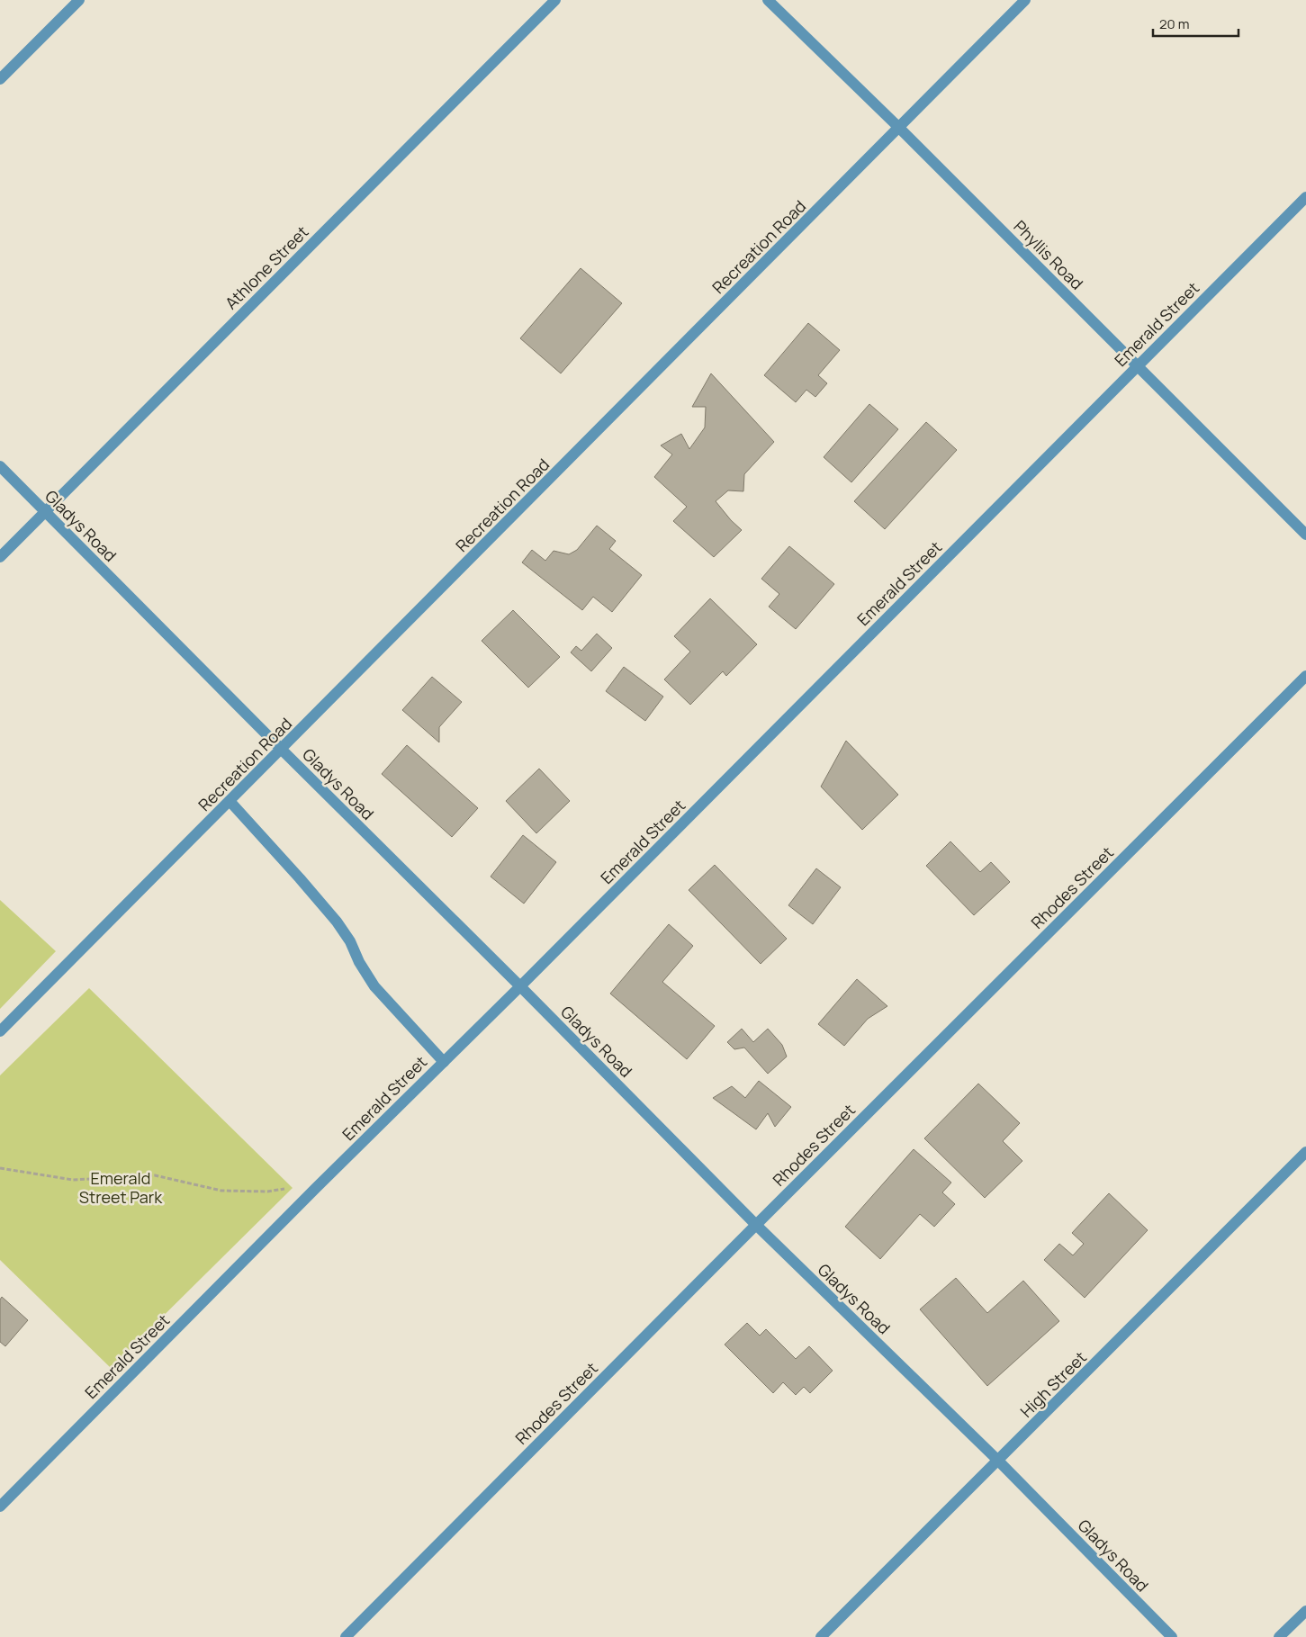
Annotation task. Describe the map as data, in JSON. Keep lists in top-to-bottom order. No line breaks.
{"streets":{"street":["Recreation Road","Phyllis Road","Athlone Street","Emerald Street","Gladys Road","Rhodes Street","High Street"]},"crossings":[["Recreation Road","Phyllis Road"],["Recreation Road","Gladys Road"],["Phyllis Road","Emerald Street"],["Athlone Street","Gladys Road"],["Emerald Street","Gladys Road"],["Gladys Road","Rhodes Street"],["Gladys Road","High Street"]],"parks":["Emerald Street Park"],"scale_bar":"20 m"}
